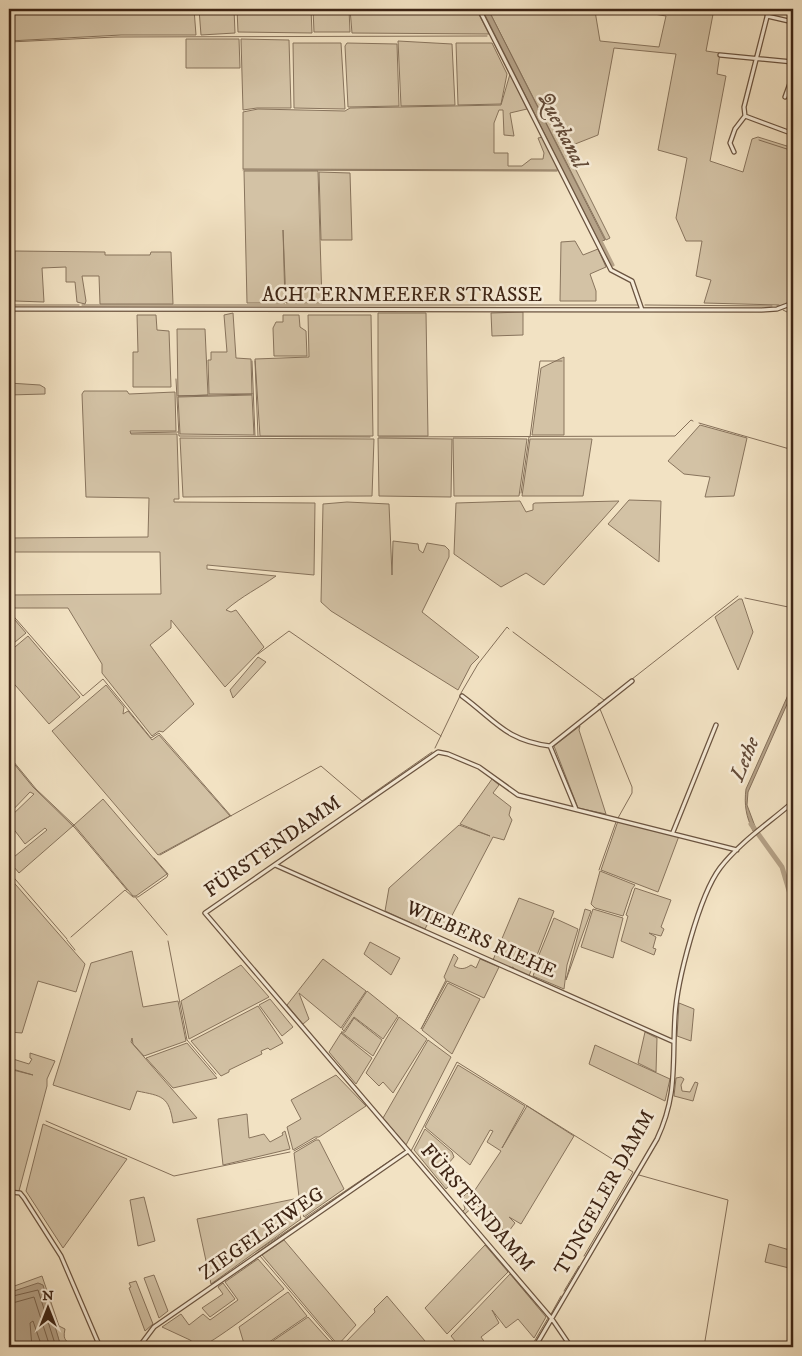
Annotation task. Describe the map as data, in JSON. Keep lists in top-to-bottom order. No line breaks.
{"streets":{"street":["ACHTERNMEERER STRASSE","FÜRSTENDAMM","WIEBERS RIEHE","TUNGELER DAMM","ZIEGELEIWEG"]},"crossings":[["FÜRSTENDAMM","WIEBERS RIEHE"],["FÜRSTENDAMM","TUNGELER DAMM"],["FÜRSTENDAMM","ZIEGELEIWEG"],["WIEBERS RIEHE","TUNGELER DAMM"]],"water":["Querkanal","Lethe"],"north":"top"}
